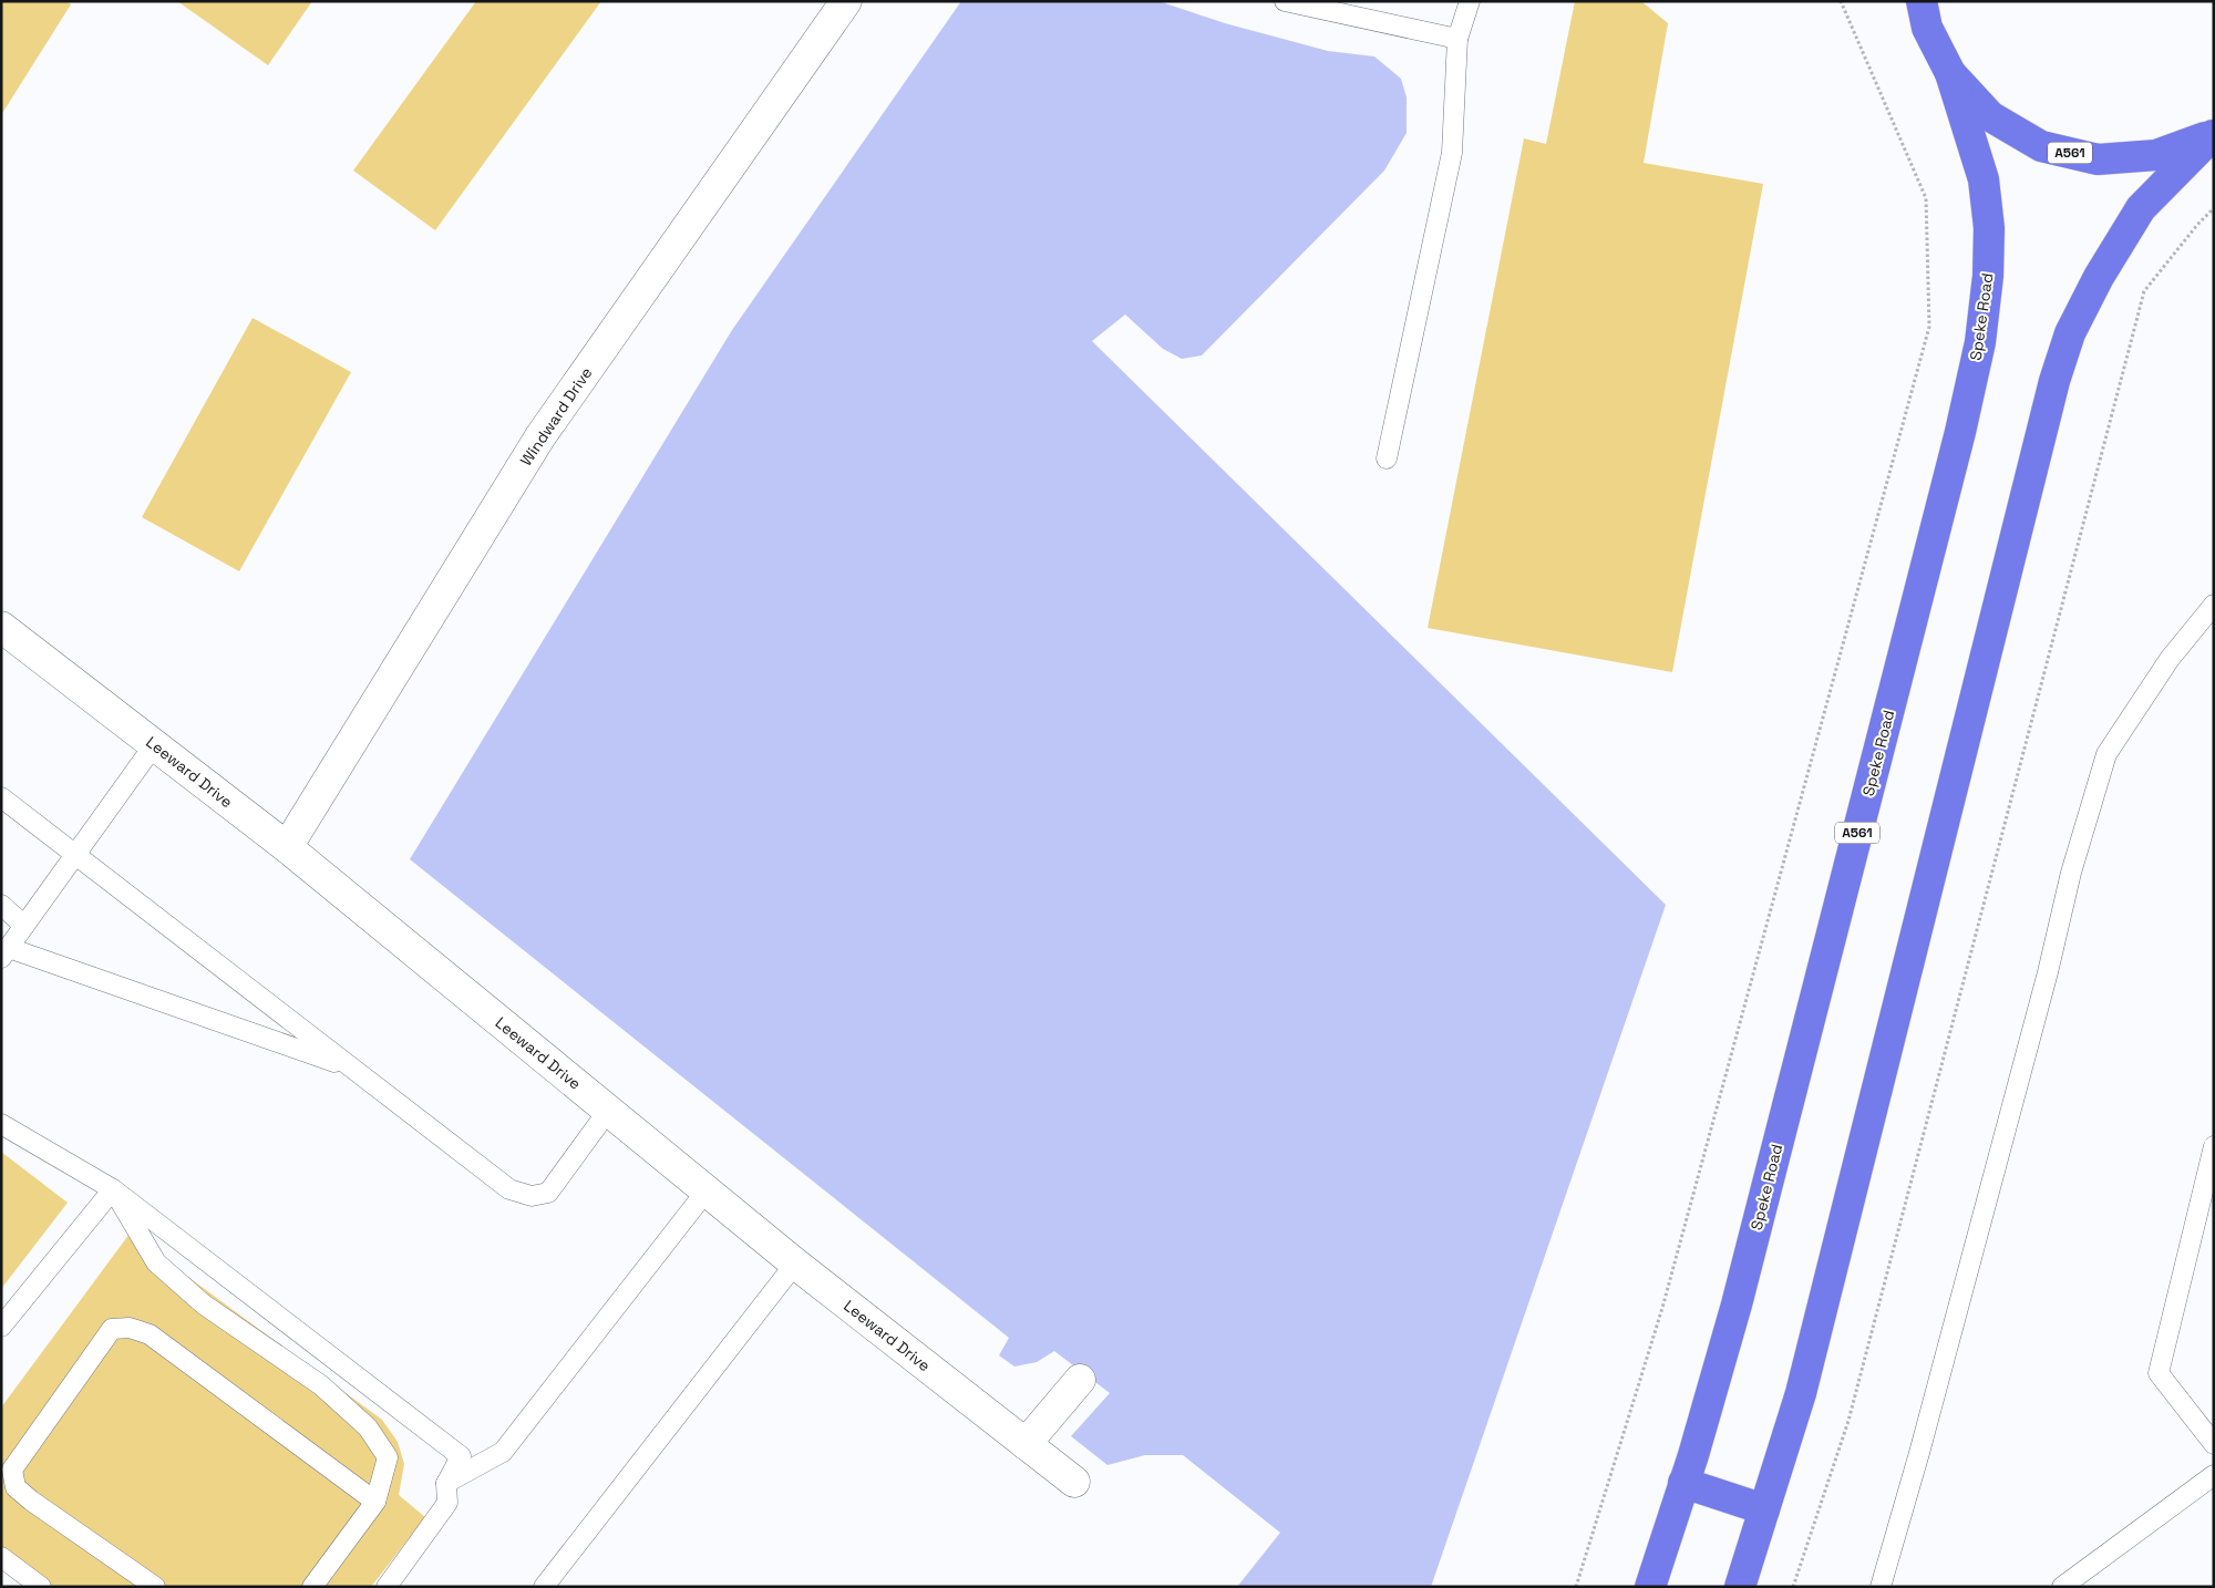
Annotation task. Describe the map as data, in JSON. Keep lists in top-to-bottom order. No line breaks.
{"streets":{"highway":["A561","Speke Road"],"street":["Windward Drive","Leeward Drive"]},"crossings":[["A561","Speke Road"],["Windward Drive","Leeward Drive"]]}
